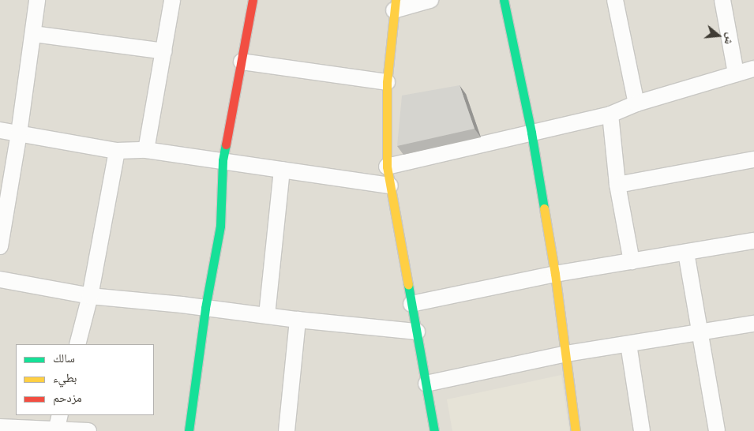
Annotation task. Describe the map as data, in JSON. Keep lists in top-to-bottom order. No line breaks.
{"legend":["سالك","بطيء","مزدحم"],"north":"right"}
